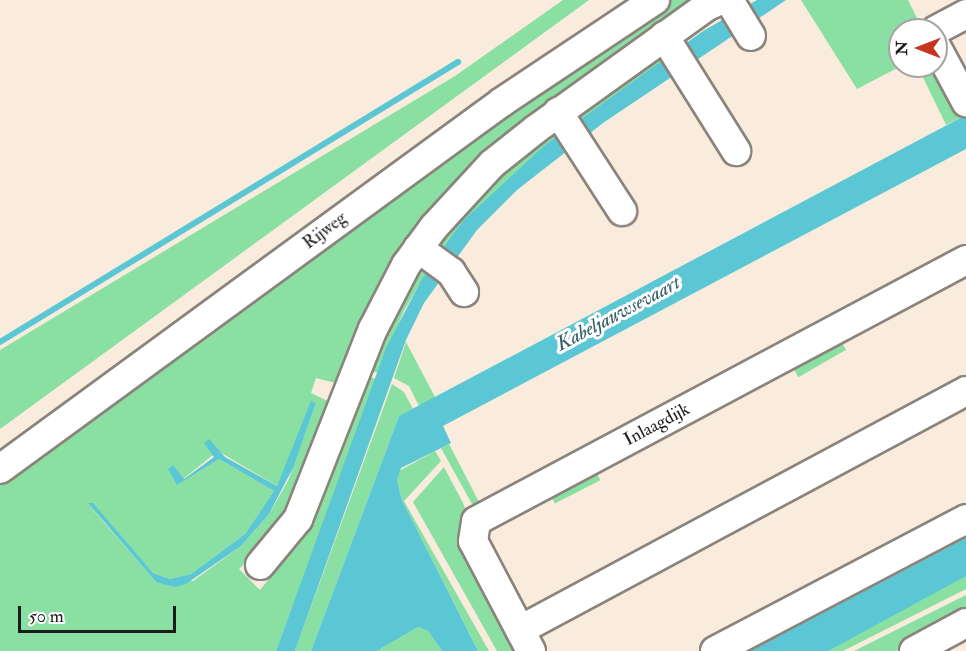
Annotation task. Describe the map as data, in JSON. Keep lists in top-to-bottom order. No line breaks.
{"streets":{"street":["Rijweg","Inlaagdijk"]},"water":["Kabeljauwsevaart"],"scale_bar":"50 m","north":"left"}
